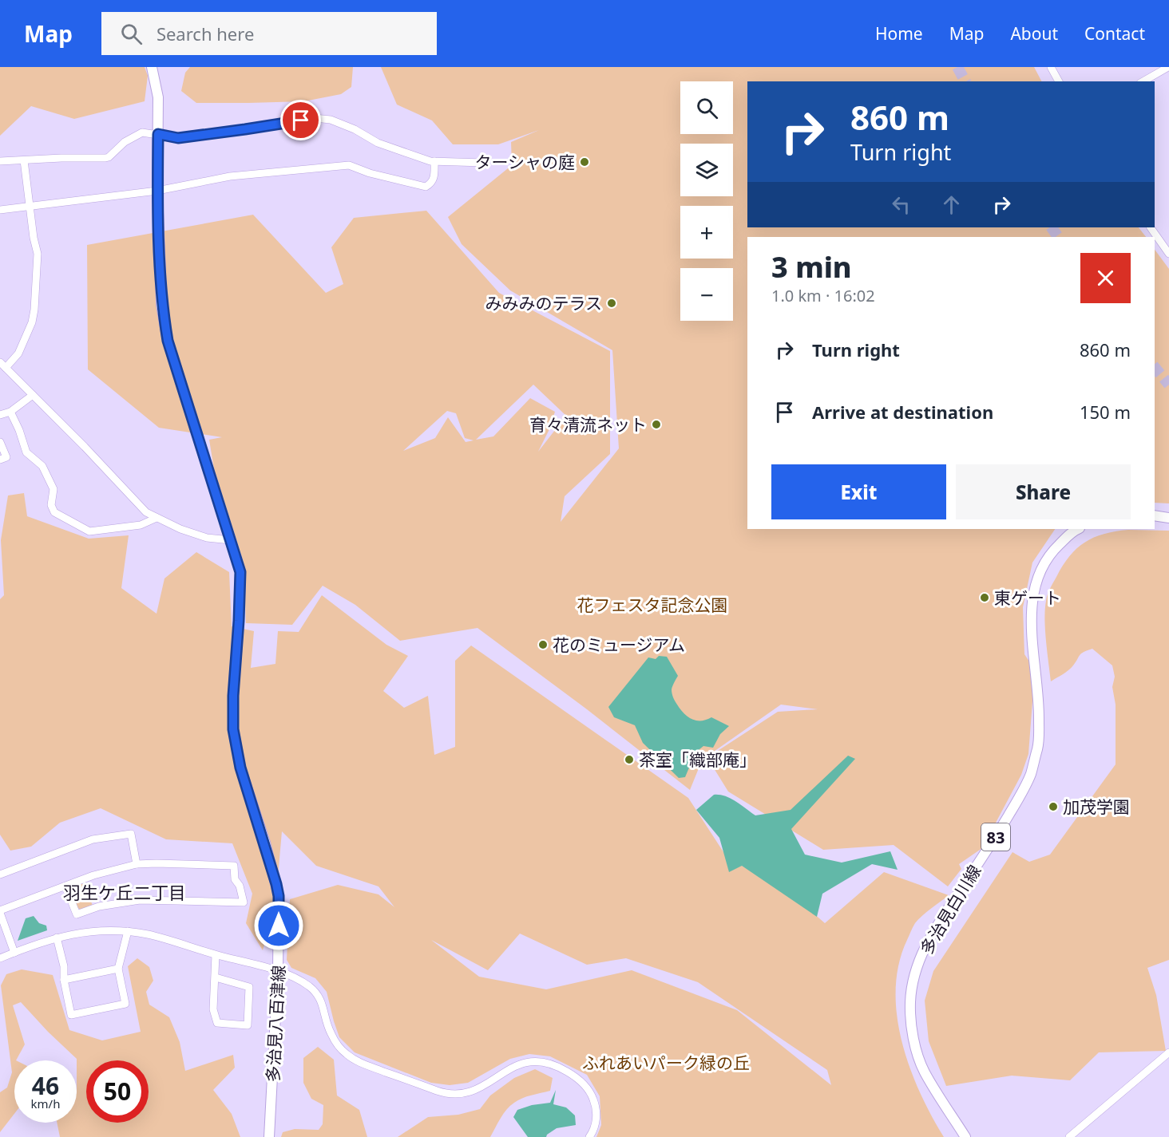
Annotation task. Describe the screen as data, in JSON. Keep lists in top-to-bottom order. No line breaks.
{"streets":{"main road":["83","多治見白川線","多治見八百津線"]},"districts":["羽生ケ丘二丁目"],"parks":["花フェスタ記念公園","ふれあいパーク緑の丘"],"places":["ターシャの庭","みみみのテラス","育々清流ネット","東ゲート","花のミュージアム","茶室「織部庵」","加茂学園"],"page":{"header":"Map","search":"Search here","nav":["Home","Map","About","Contact"],"map_buttons":["+","−"],"turn":["860 m","Turn right"],"heading":["3 min","1.0 km · 16:02"],"list":[{"name":"Turn right","value":"860 m"},{"name":"Arrive at destination","value":"150 m"}],"buttons":["Exit","Share"],"speed":"46 km/h","limit":"50"}}
